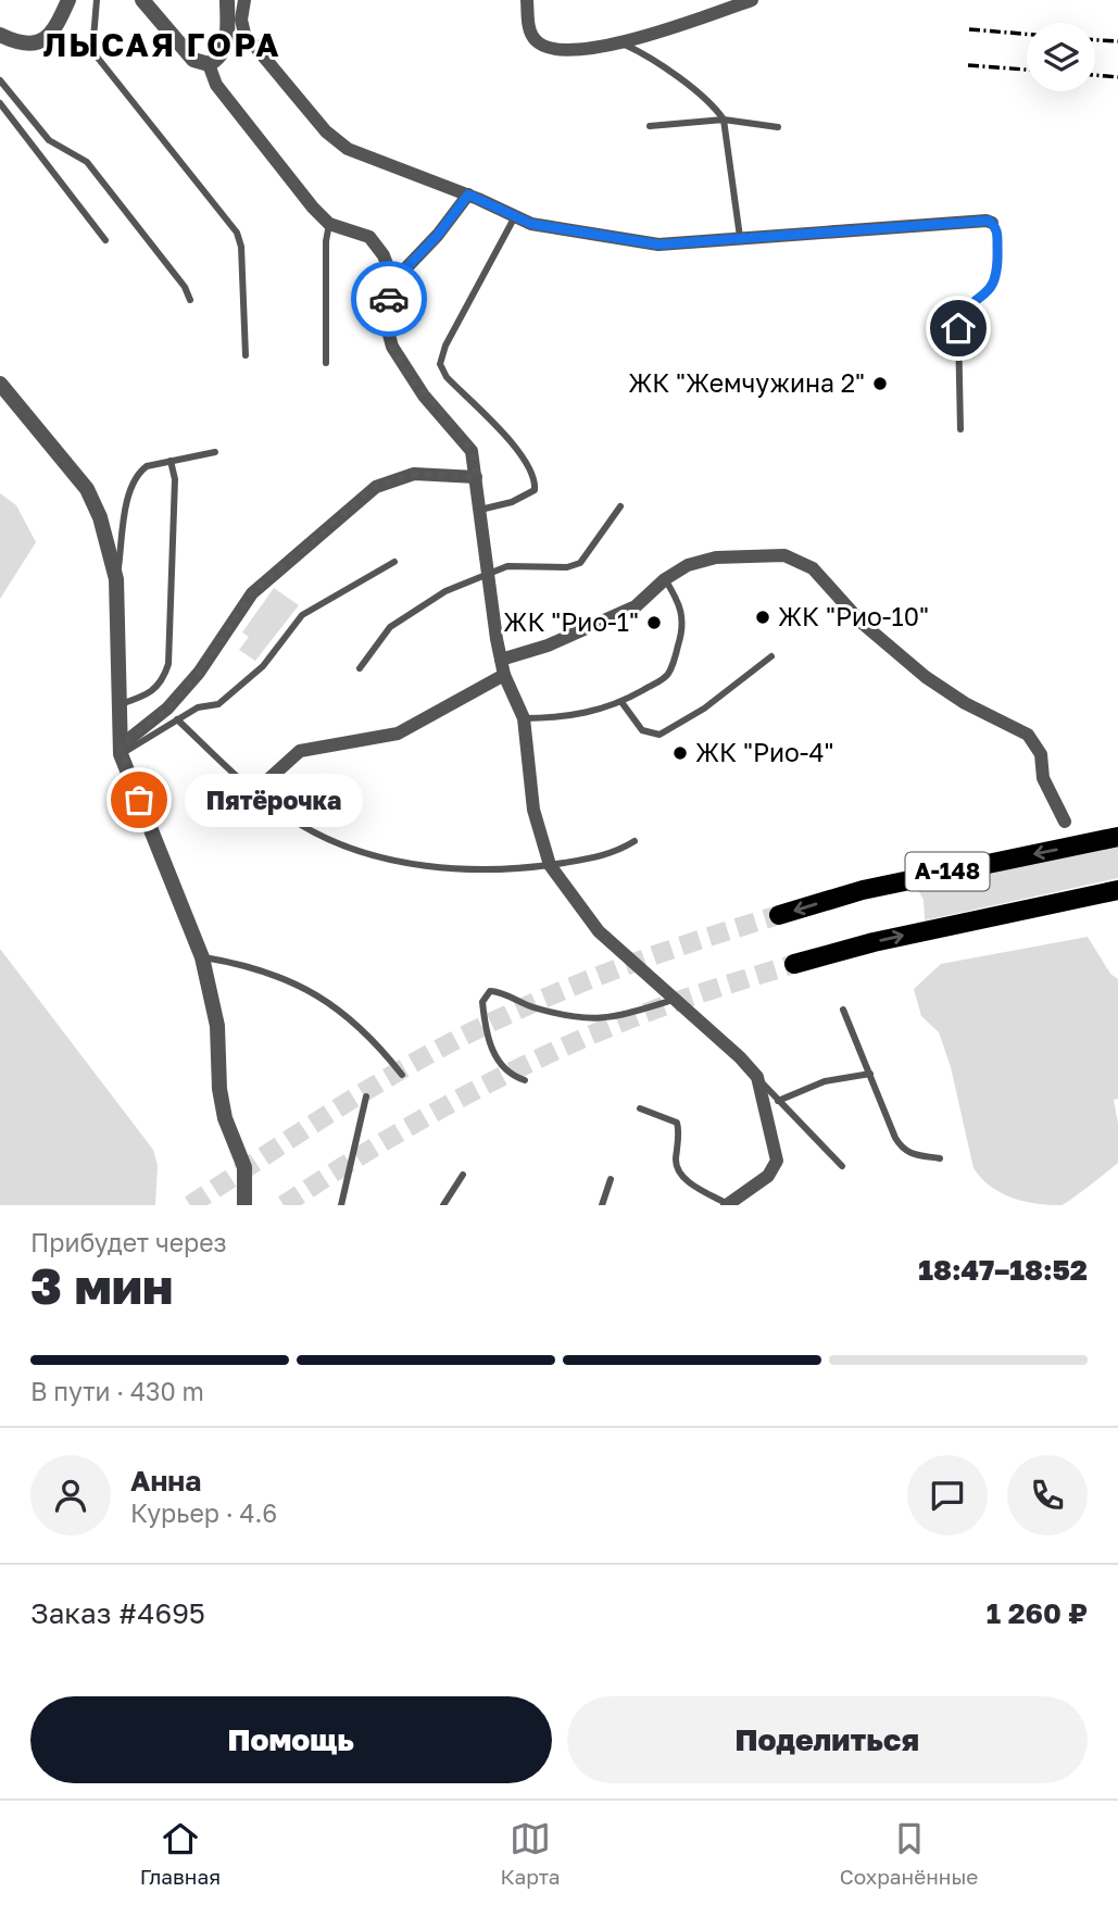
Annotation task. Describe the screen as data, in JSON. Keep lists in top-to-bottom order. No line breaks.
{"streets":{"main road":["А-148"]},"districts":["ЛЫСАЯ ГОРА"],"places":["ЖК \"Жемчужина 2\"","ЖК \"Рио-10\"","ЖК \"Рио-1\"","ЖК \"Рио-4\"","Пятёрочка"],"page":{"bubble":"Пятёрочка","heading":["3 мин","Прибудет через","18:47–18:52"],"panel":["Анна","Курьер · 4.6","Заказ #4695","1 260 ₽"],"bar":"В пути · 430 m","buttons":["Помощь","Поделиться"],"tabs":["Главная","Карта","Сохранённые"]}}
